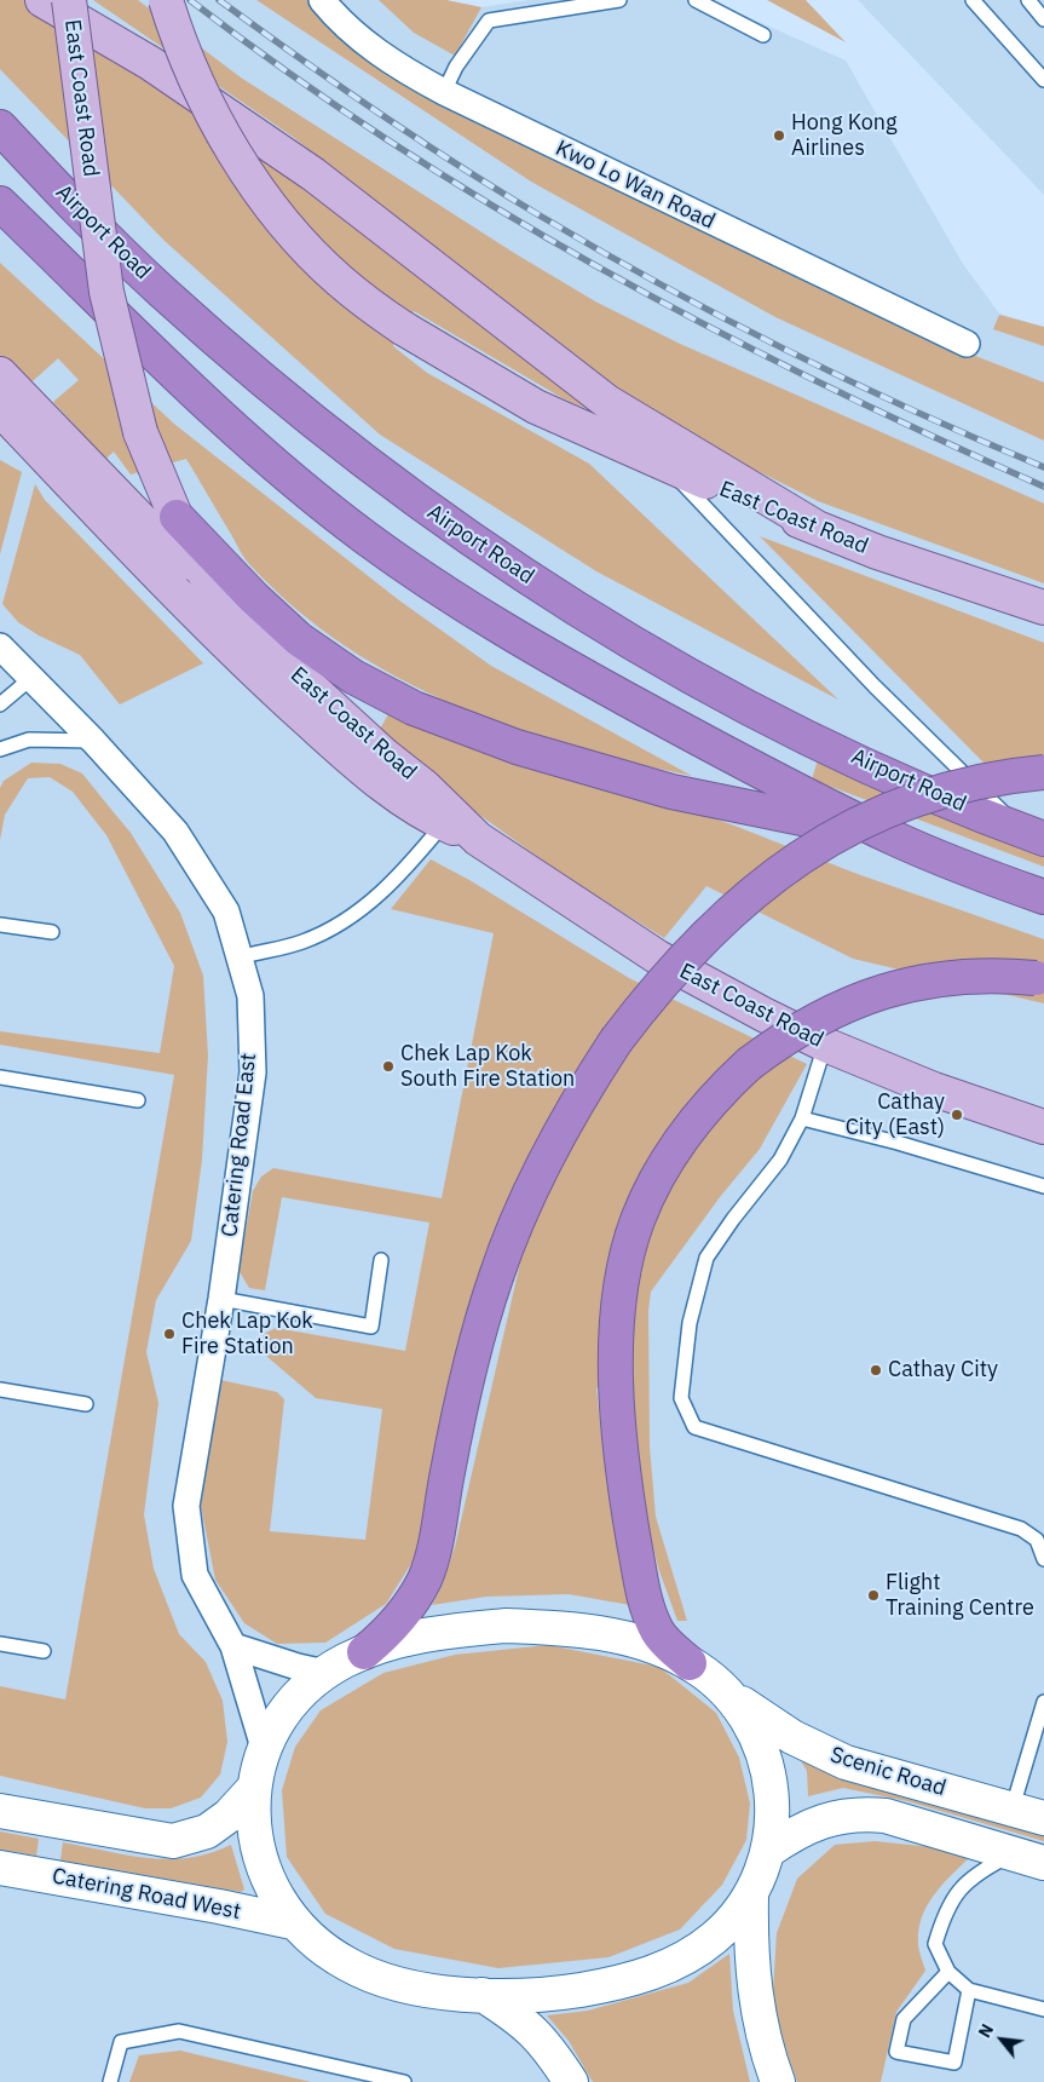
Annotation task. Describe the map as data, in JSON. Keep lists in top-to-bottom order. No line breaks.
{"streets":{"highway":["Airport Road"],"main road":["East Coast Road","Scenic Road","Catering Road West"],"street":["Kwo Lo Wan Road","Catering Road East"]},"places":["Hong Kong Airlines","Chek Lap Kok South Fire Station","Cathay City (East)","Chek Lap Kok Fire Station","Cathay City","Flight Training Centre"],"north":"top left"}
